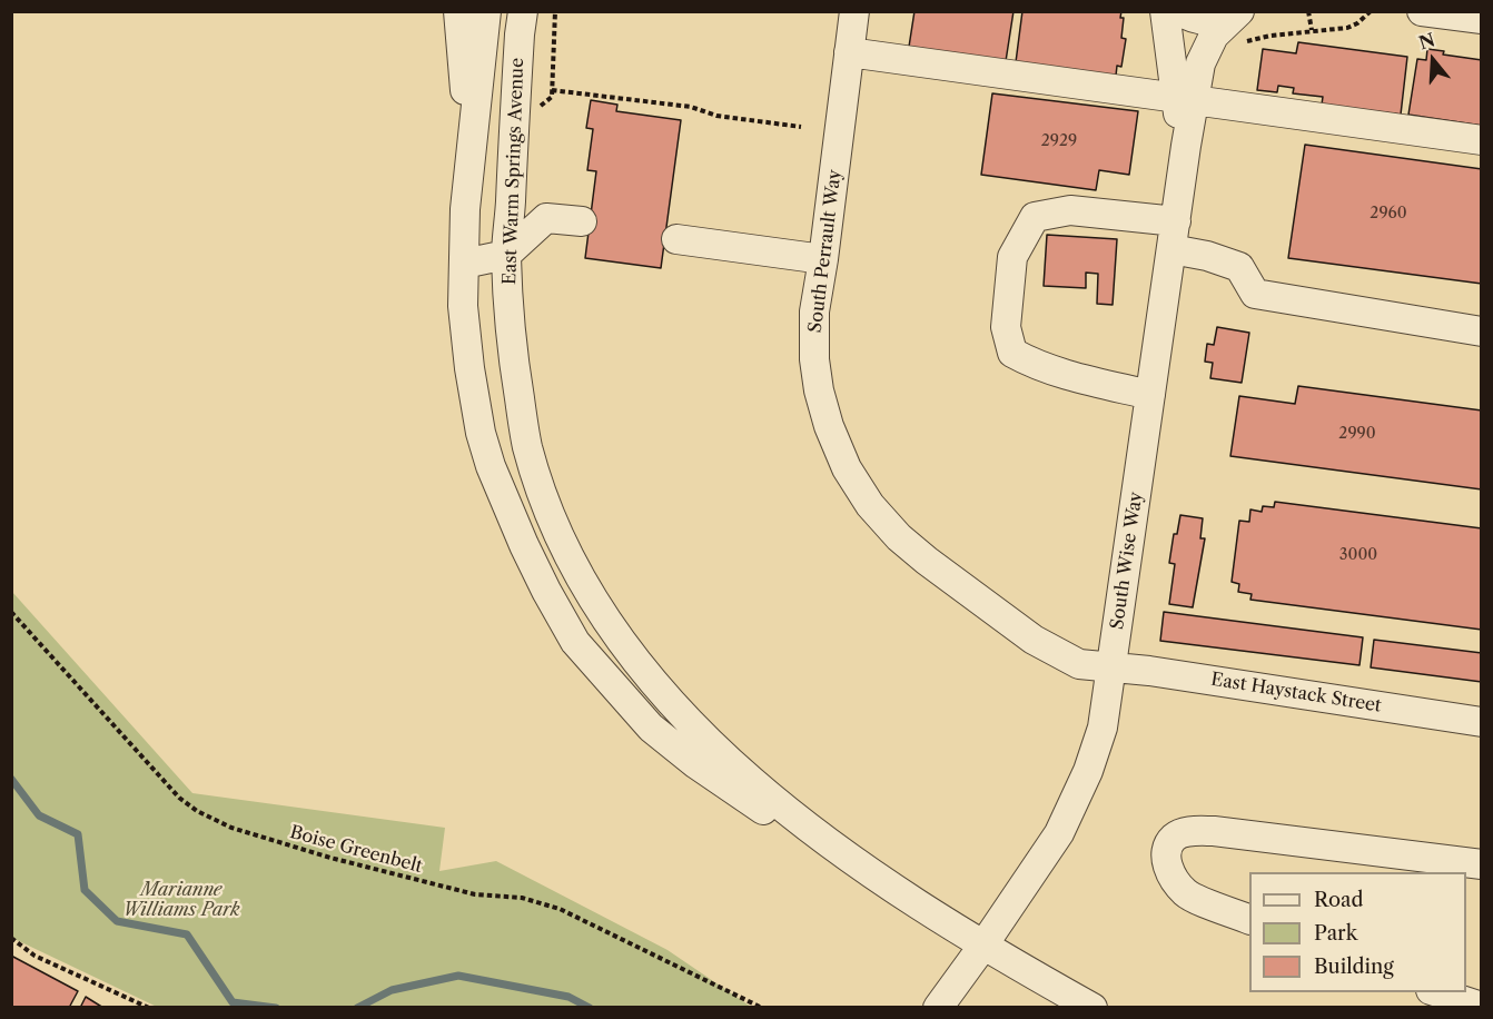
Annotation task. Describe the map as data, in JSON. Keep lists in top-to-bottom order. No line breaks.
{"streets":{"street":["East Warm Springs Avenue","South Perrault Way","South Wise Way","East Haystack Street"],"path":["Boise Greenbelt"]},"crossings":[["East Warm Springs Avenue","South Wise Way"],["South Perrault Way","South Wise Way"],["South Perrault Way","East Haystack Street"],["South Wise Way","East Haystack Street"]],"parks":["Marianne Williams Park"],"house_numbers":["2929","2960","2990","3000"],"legend":["Road","Park","Building"],"north":"top"}
